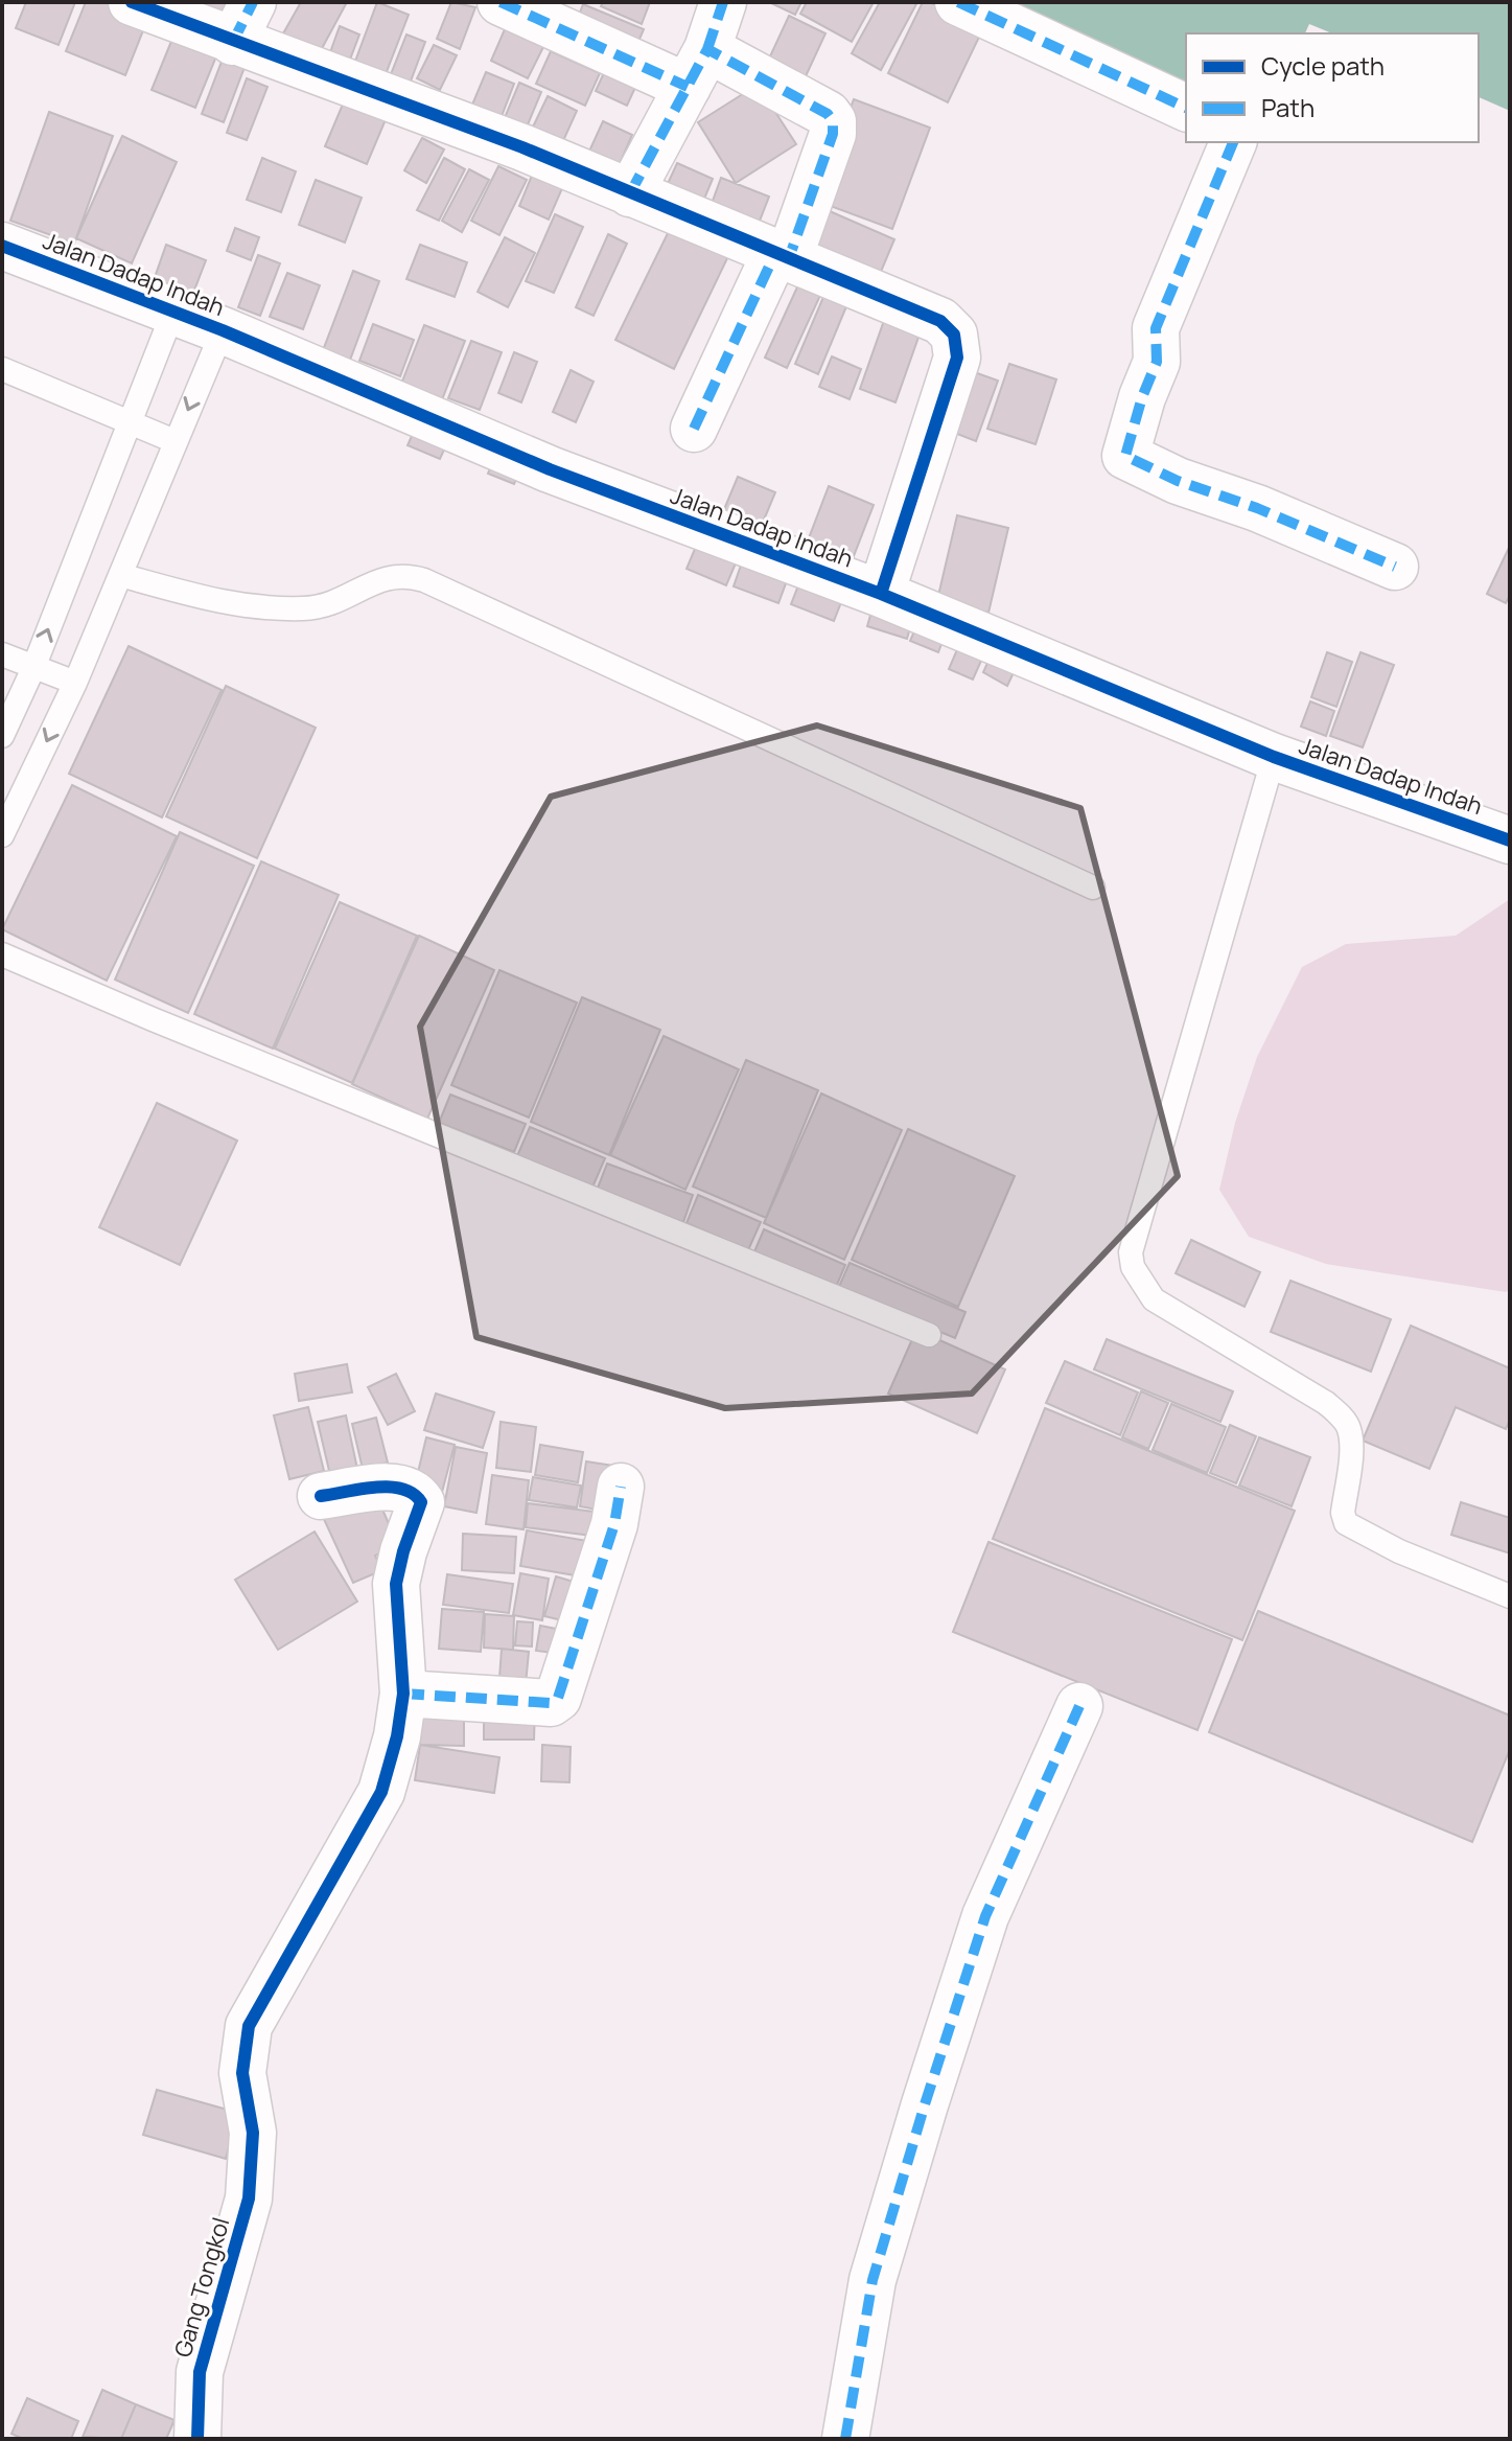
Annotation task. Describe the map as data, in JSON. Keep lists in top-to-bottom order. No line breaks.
{"streets":{"street":["Jalan Dadap Indah","Gang Tongkol"]},"legend":["Cycle path","Path"]}
